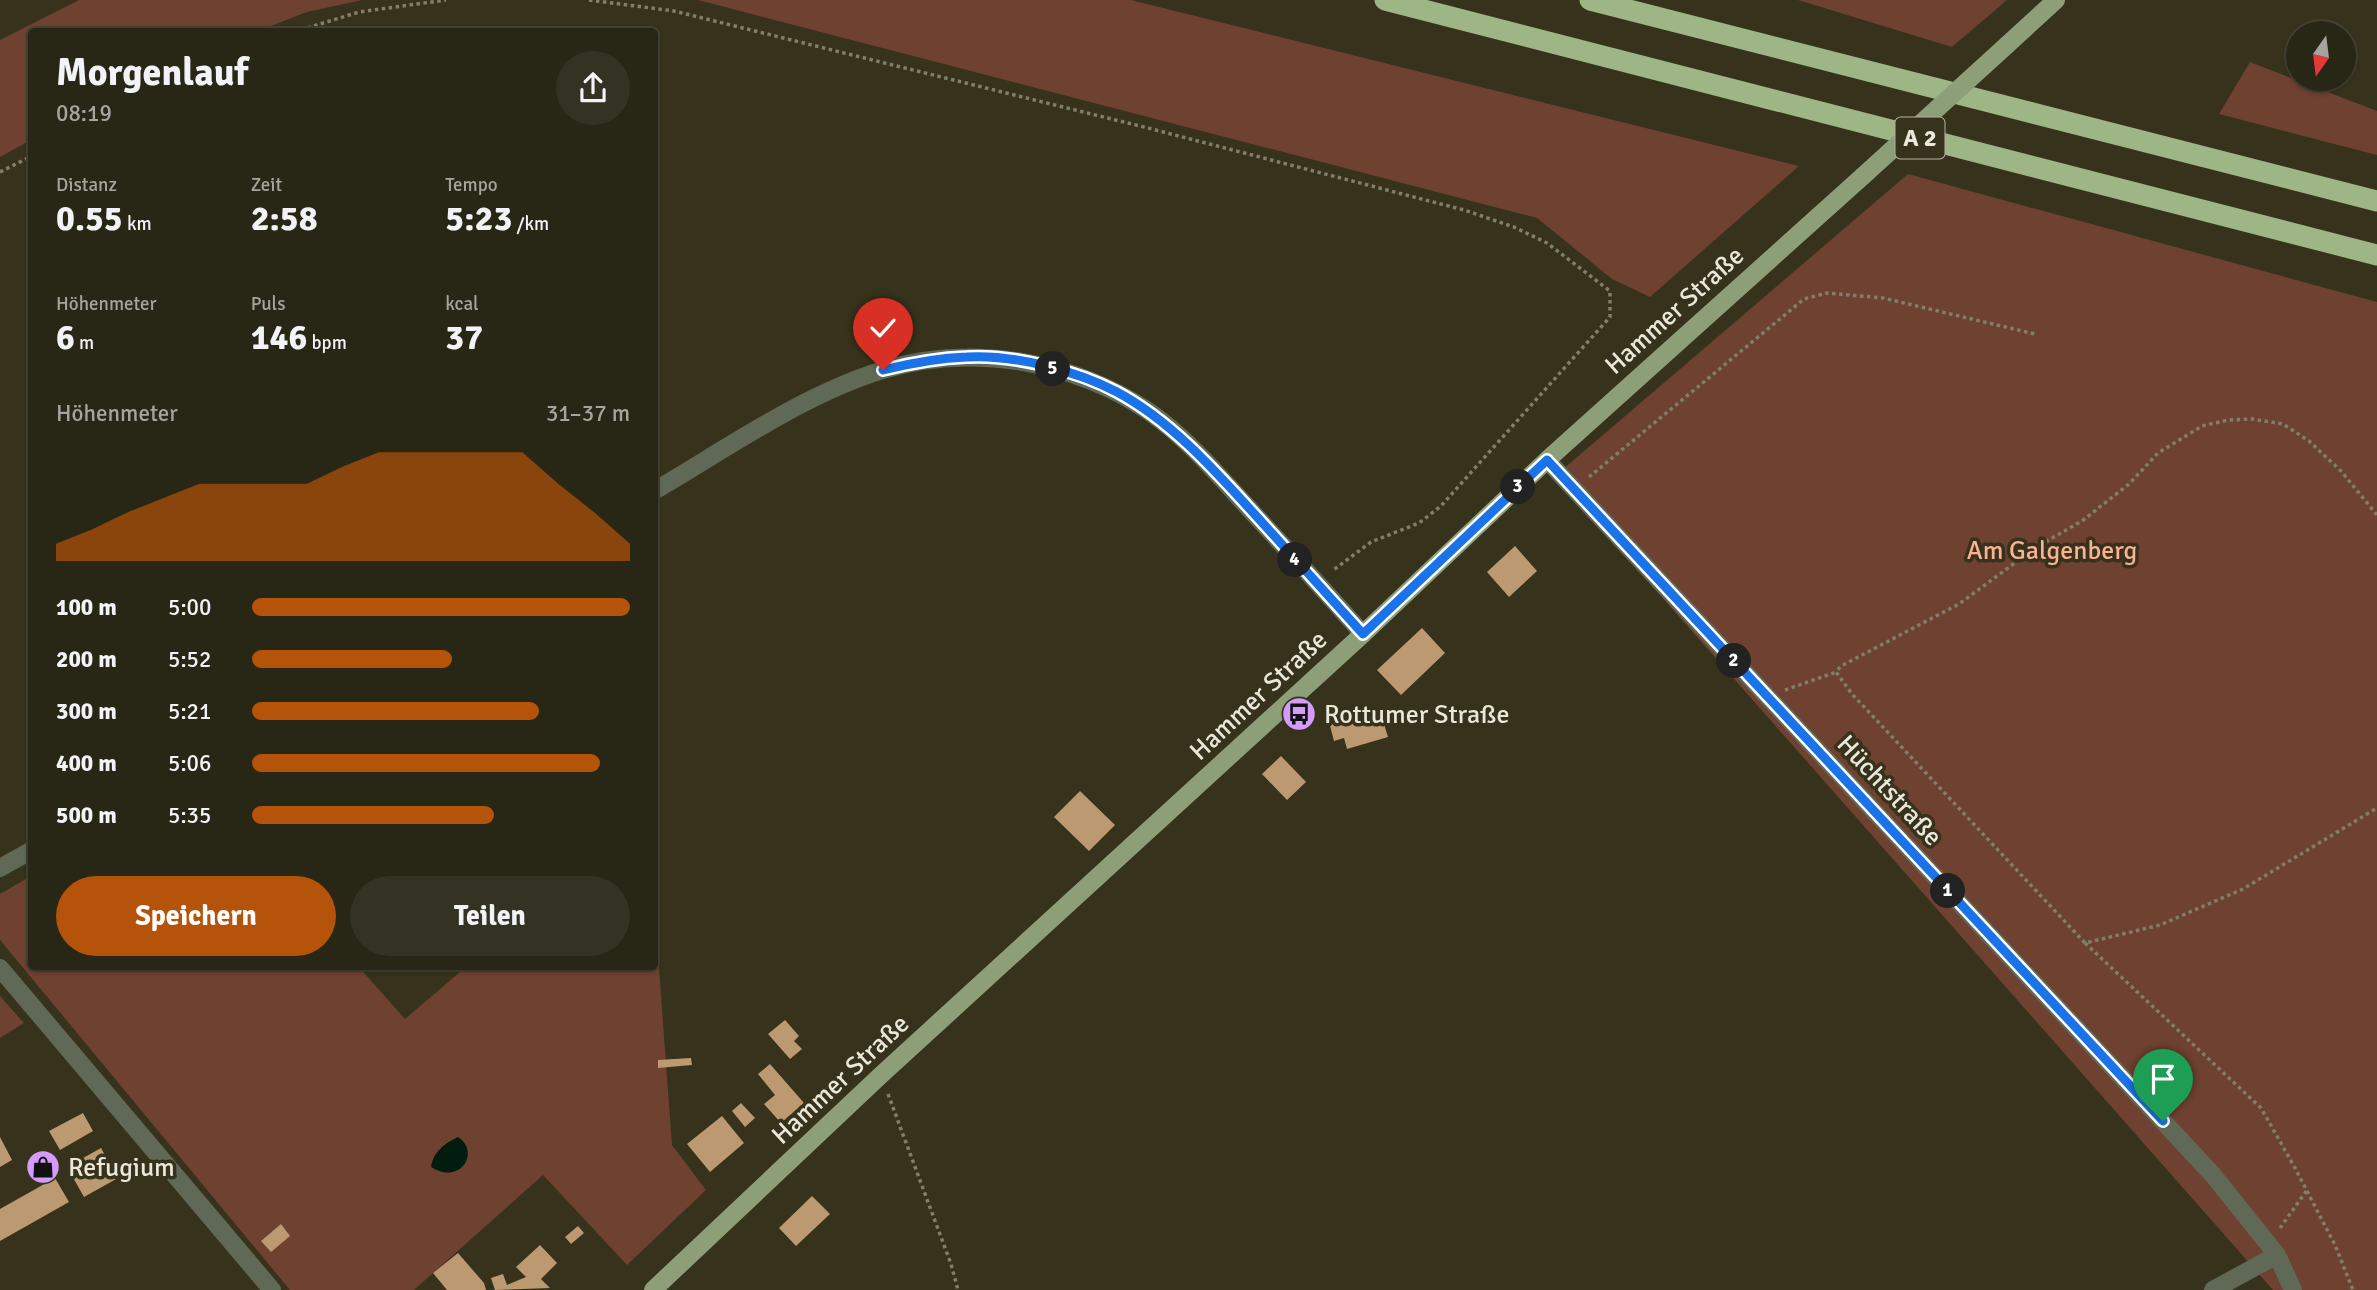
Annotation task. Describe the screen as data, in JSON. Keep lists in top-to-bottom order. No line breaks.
{"streets":{"highway":["A 2"],"main road":["Hammer Straße"],"street":["Hüchtstraße"]},"crossings":[["Hammer Straße","Hüchtstraße"]],"parks":["Am Galgenberg"],"places":{"bus stop":["Rottumer Straße"],"shop":["Refugium"]},"north":"bottom","page":{"heading":["Morgenlauf","08:19"],"stats":[["Distanz","0.55 km"],["Zeit","2:58"],["Tempo","5:23 /km"],["Höhenmeter","6 m"],["Puls","146 bpm"],["kcal","37"]],"pins":["5","3","4","2","1"],"chart":["Höhenmeter","31–37 m"],"list":[{"name":"100 m","note":"5:00"},{"name":"200 m","note":"5:52"},{"name":"300 m","note":"5:21"},{"name":"400 m","note":"5:06"},{"name":"500 m","note":"5:35"}],"buttons":["Speichern","Teilen"]}}
